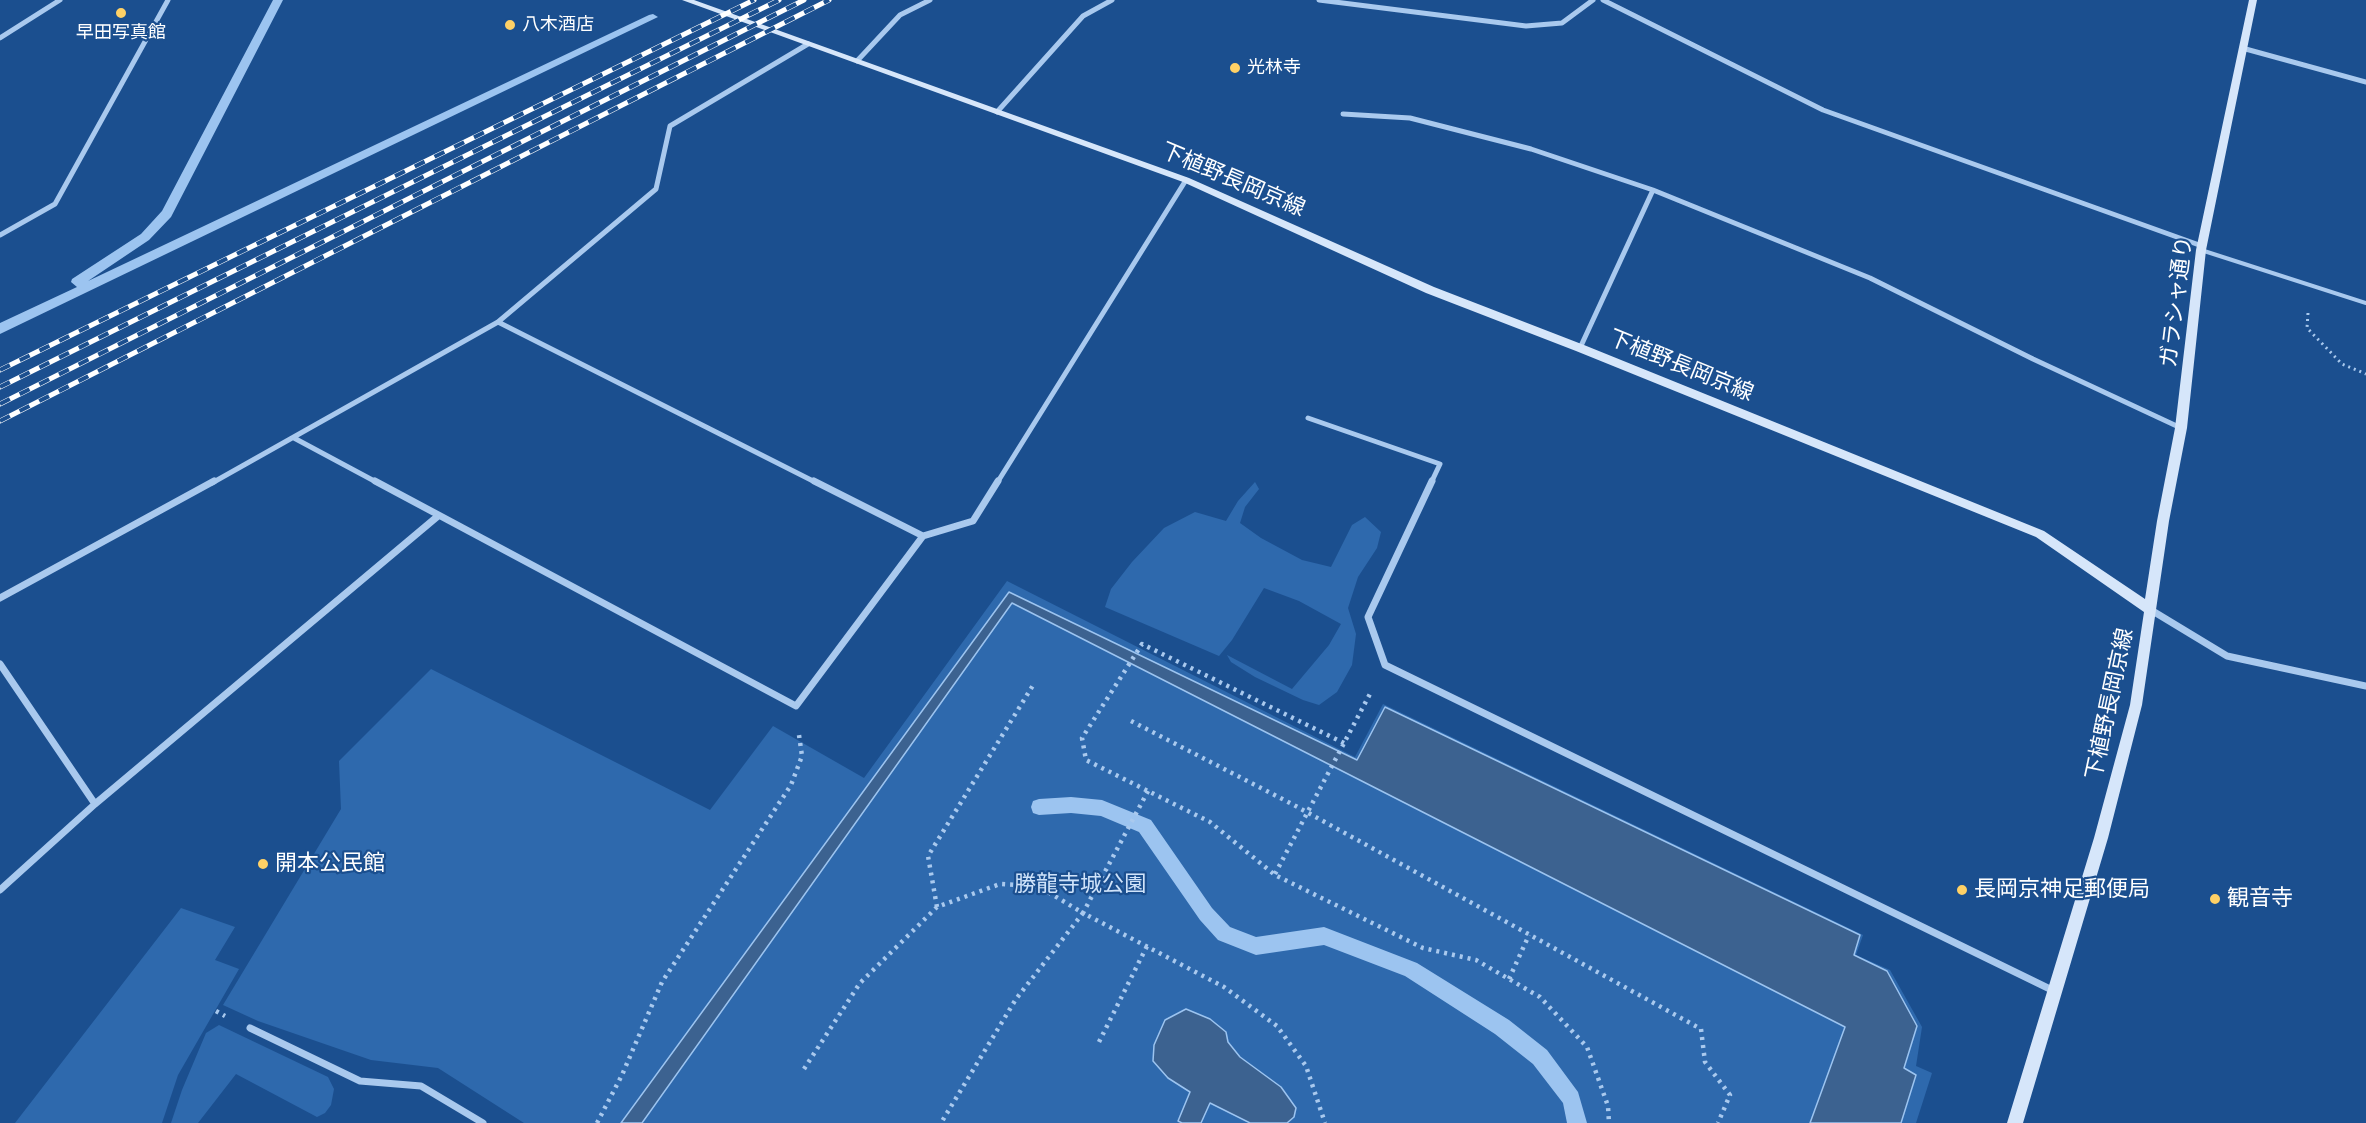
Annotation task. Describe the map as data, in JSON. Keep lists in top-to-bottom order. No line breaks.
{"streets":{"main road":["下植野長岡京線","ガラシャ通り"]},"crossings":[["下植野長岡京線","ガラシャ通り"]],"parks":["勝龍寺城公園"],"places":["早田写真館","八木酒店","光林寺","開本公民館","長岡京神足郵便局","観音寺"]}
